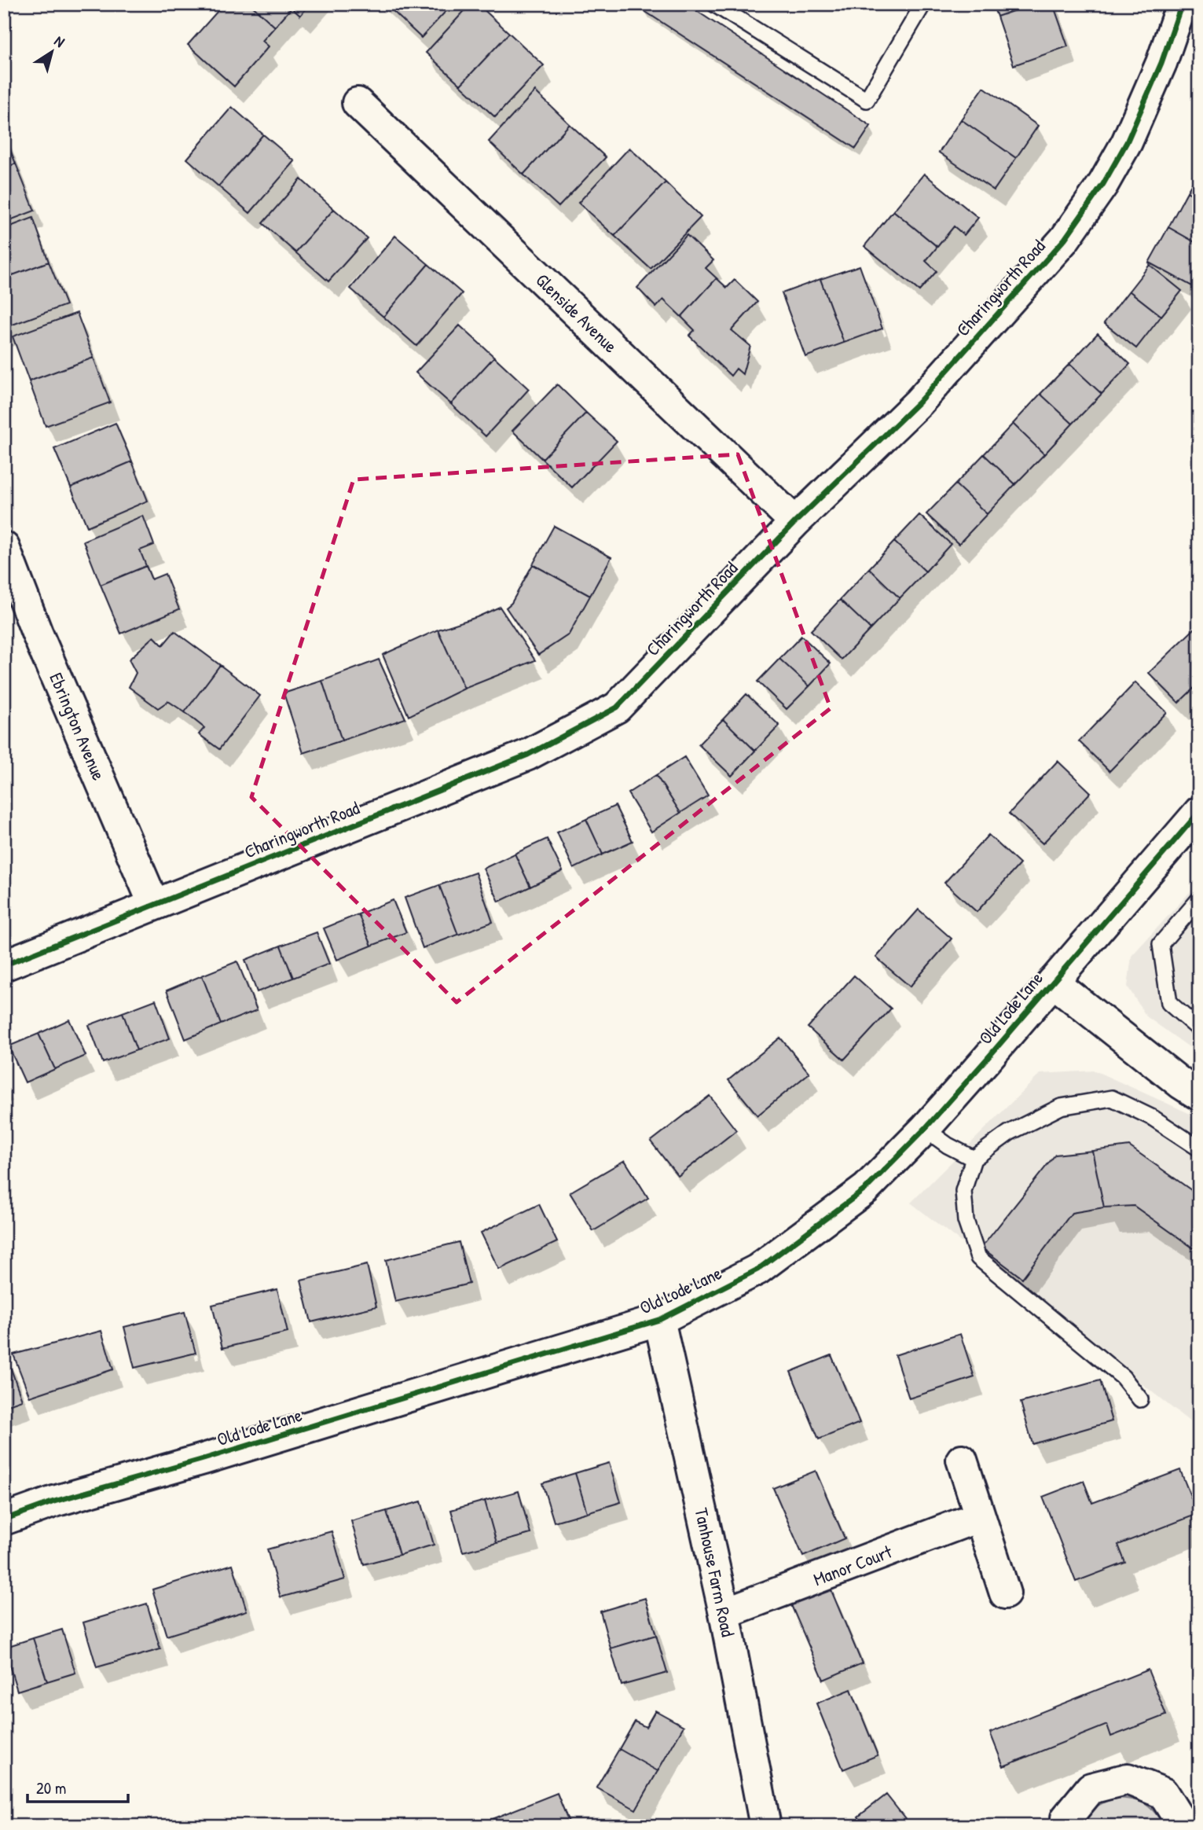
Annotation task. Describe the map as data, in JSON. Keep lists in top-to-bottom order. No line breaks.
{"streets":{"street":["Charingworth Road","Glenside Avenue","Ebrington Avenue","Old Lode Lane","Manor Court","Tanhouse Farm Road"]},"crossings":[["Charingworth Road","Glenside Avenue"],["Charingworth Road","Ebrington Avenue"],["Old Lode Lane","Tanhouse Farm Road"],["Manor Court","Tanhouse Farm Road"]],"scale_bar":"20 m","north":"top right"}
